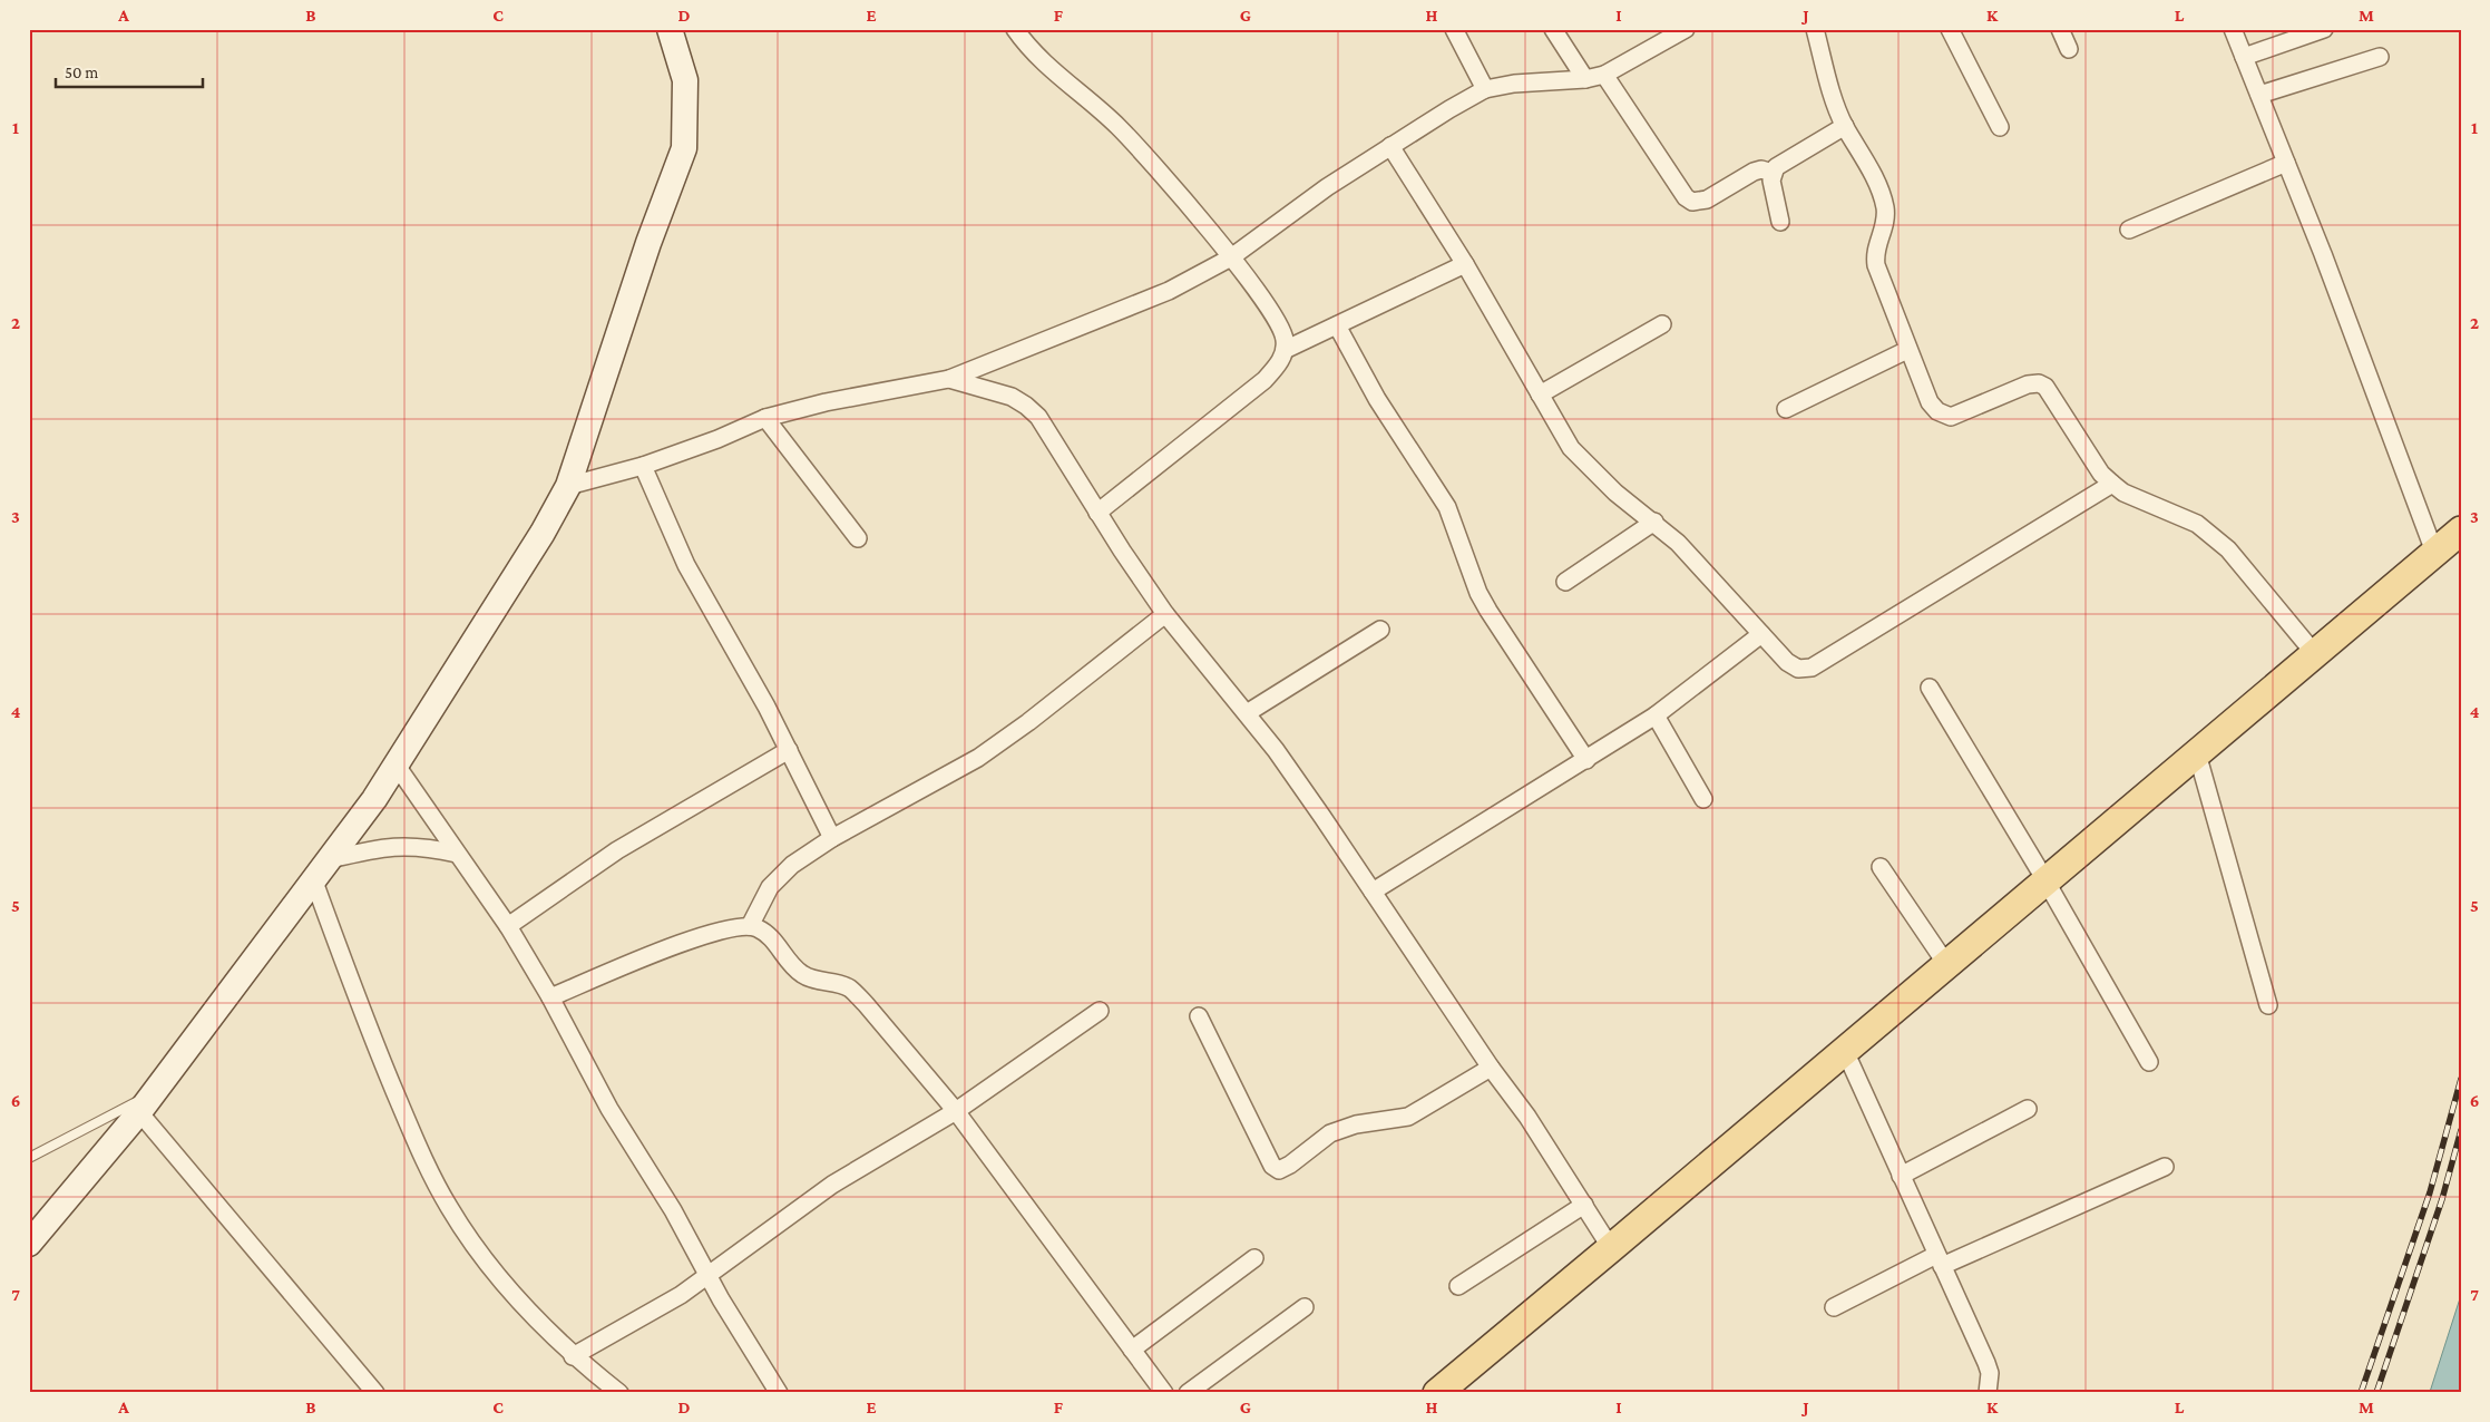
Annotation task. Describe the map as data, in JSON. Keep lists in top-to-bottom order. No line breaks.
{"scale_bar":"50 m","grid":{"columns":["A","B","C","D","E","F","G","H","I","J","K","L","M"],"rows":["1","2","3","4","5","6","7"]}}
